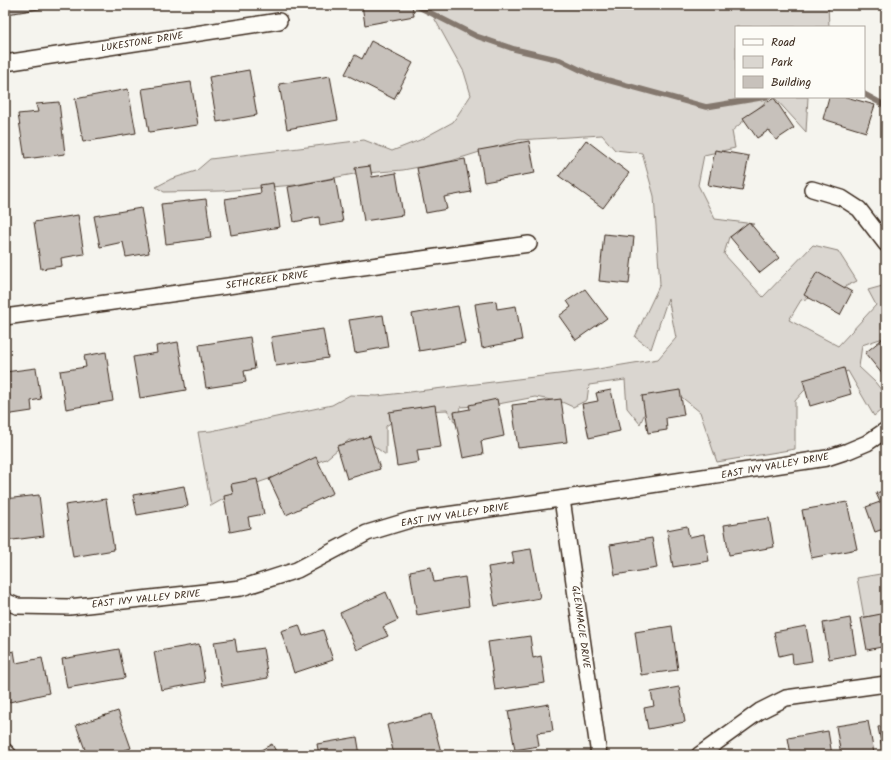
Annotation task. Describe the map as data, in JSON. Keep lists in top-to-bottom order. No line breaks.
{"streets":{"street":["LUKESTONE DRIVE","SETHCREEK DRIVE","EAST IVY VALLEY DRIVE","GLENMACIE DRIVE"]},"crossings":[["EAST IVY VALLEY DRIVE","GLENMACIE DRIVE"]],"legend":["Road","Park","Building"]}
